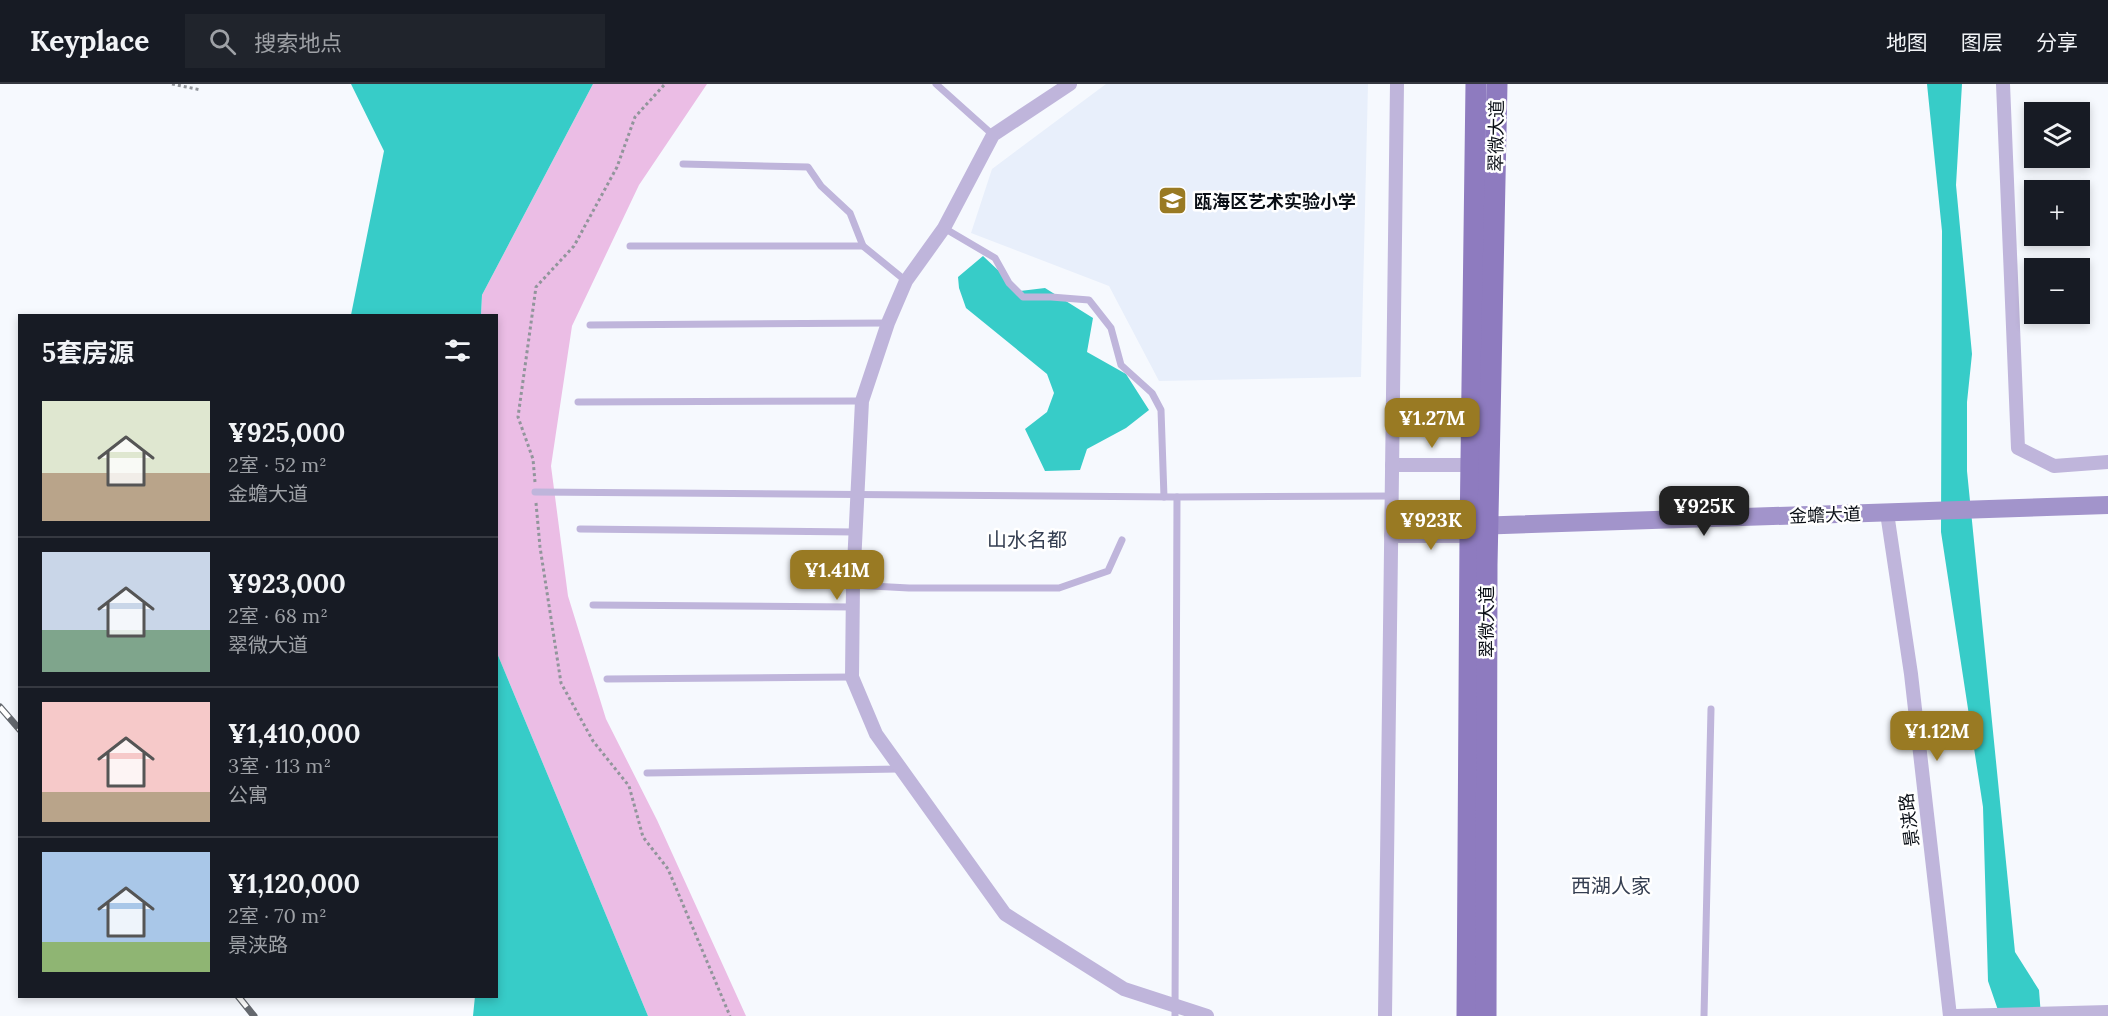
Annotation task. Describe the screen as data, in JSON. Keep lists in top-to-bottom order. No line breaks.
{"streets":{"main road":["翠微大道"],"street":["金蟾大道","景浃路"]},"crossings":[["翠微大道","金蟾大道"],["金蟾大道","景浃路"]],"districts":["山水名都","西湖人家"],"places":{"school or university":["瓯海区艺术实验小学"]},"page":{"header":"Keyplace","search":"搜索地点","nav":["地图","图层","分享"],"map_buttons":["+","−"],"heading":"5套房源","list":[{"name":"¥925,000","note":"2室 · 52 m² · 金蟾大道"},{"name":"¥923,000","note":"2室 · 68 m² · 翠微大道"},{"name":"¥1,410,000","note":"3室 · 113 m² · 公寓"},{"name":"¥1,120,000","note":"2室 · 70 m² · 景浃路"}],"price":["¥1.27M","¥925K","¥923K","¥1.41M","¥1.12M"]}}
